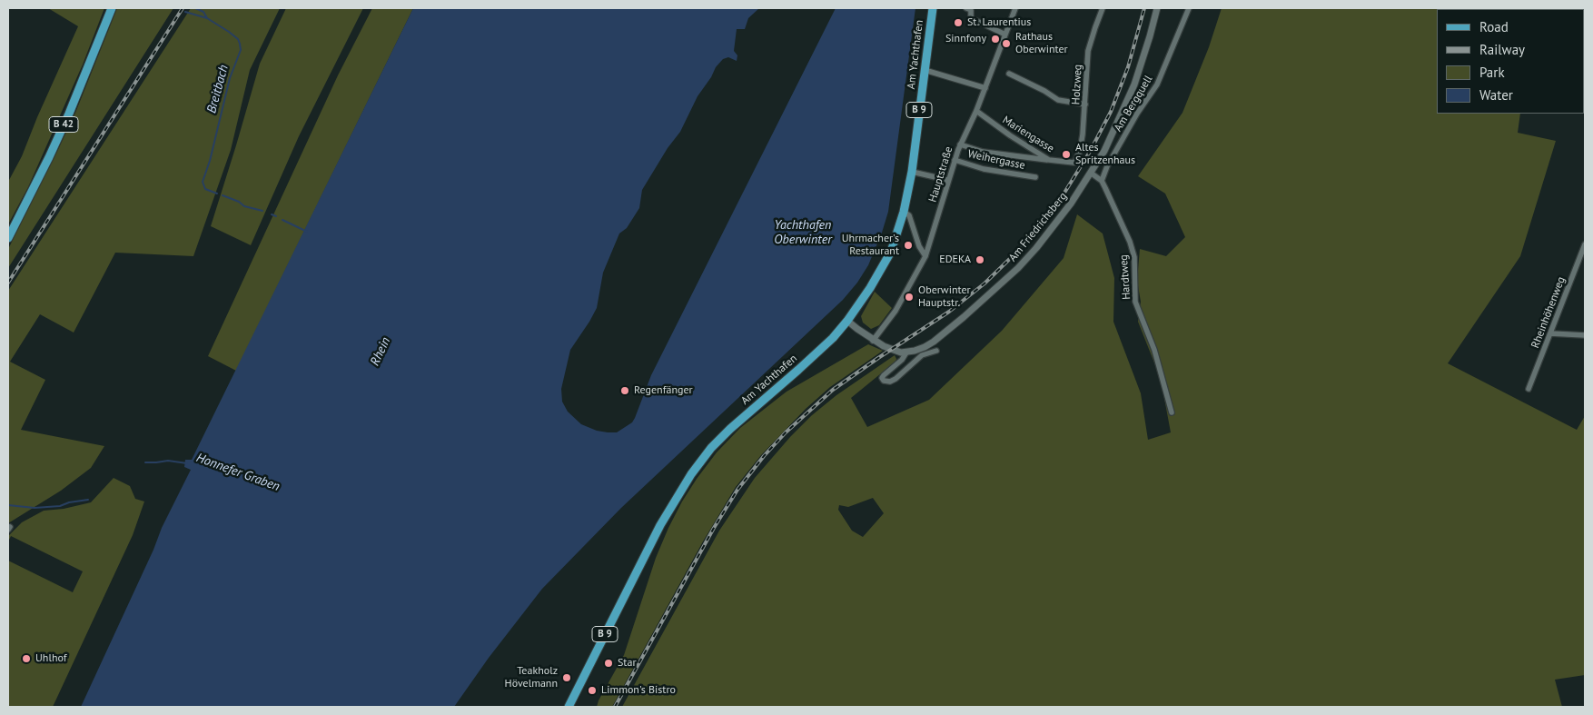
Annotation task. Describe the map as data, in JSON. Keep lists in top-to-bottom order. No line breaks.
{"streets":{"main road":["Am Yachthafen","B 9","B 42"],"street":["Holzweg","Am Bergquell","Mariengasse","Weihergasse","Hauptstraße","Am Friedrichsberg","Hardtweg","Rheinhöhenweg"]},"crossings":[["Holzweg","Mariengasse"],["Am Bergquell","Hardtweg"],["Mariengasse","Hauptstraße"],["Weihergasse","Hauptstraße"],["Am Friedrichsberg","Hardtweg"]],"water":["Breitbach","Yachthafen Oberwinter","Rhein","Honnefer Graben"],"places":["St. Laurentius","Sinnfony","Rathaus Oberwinter","Altes Spritzenhaus","Uhrmacher's Restaurant","EDEKA","Oberwinter Hauptstr.","Regenfänger","Uhlhof","Star","Teakholz Hövelmann","Limmon's Bistro"],"legend":["Road","Railway","Park","Water"]}
